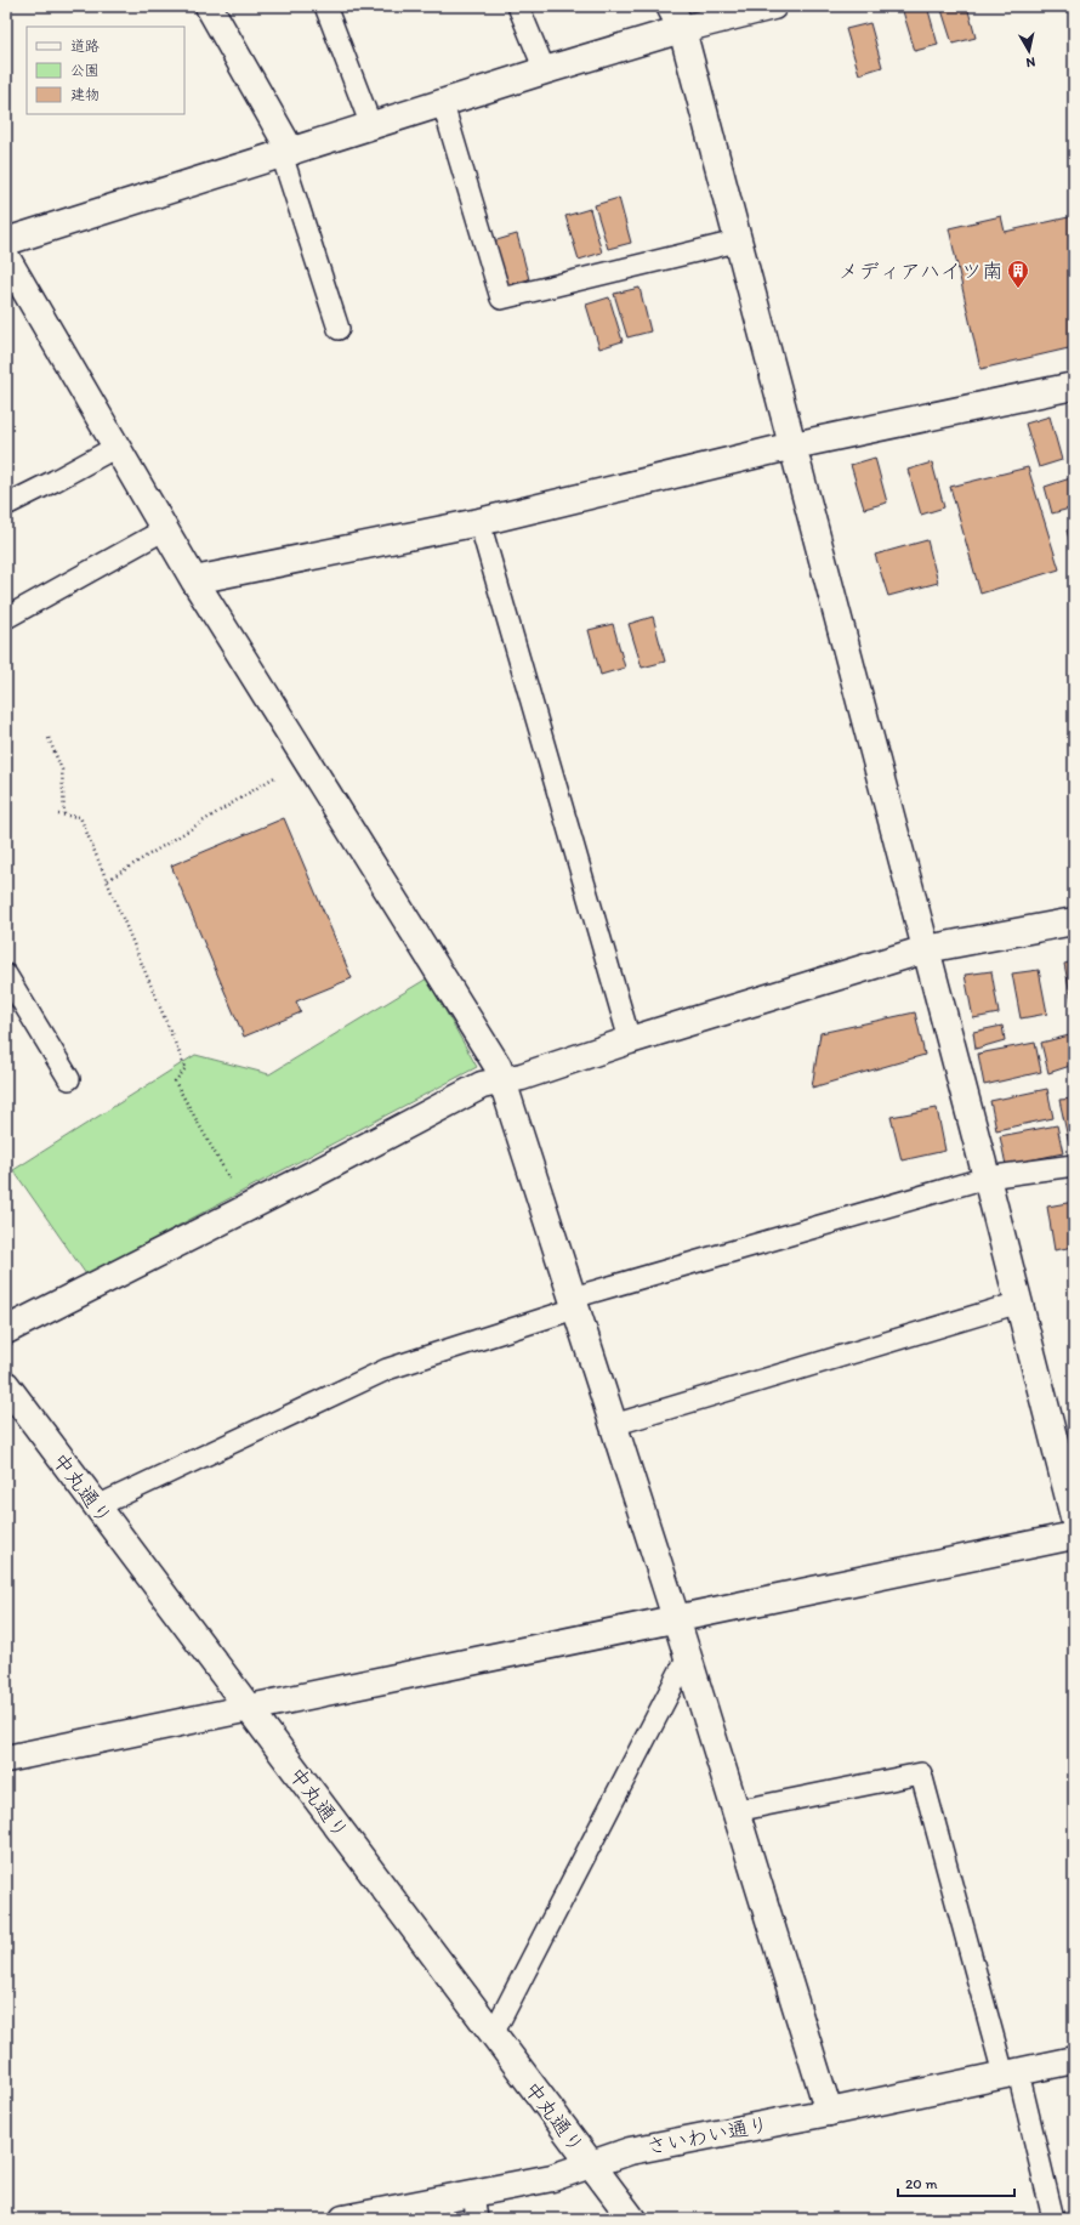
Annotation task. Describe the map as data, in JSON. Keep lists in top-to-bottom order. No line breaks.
{"streets":{"street":["中丸通り","さいわい通り"]},"crossings":[["中丸通り","さいわい通り"]],"places":{"building":["メディアハイツ南"]},"legend":["道路","公園","建物"],"scale_bar":"20 m","north":"bottom"}
